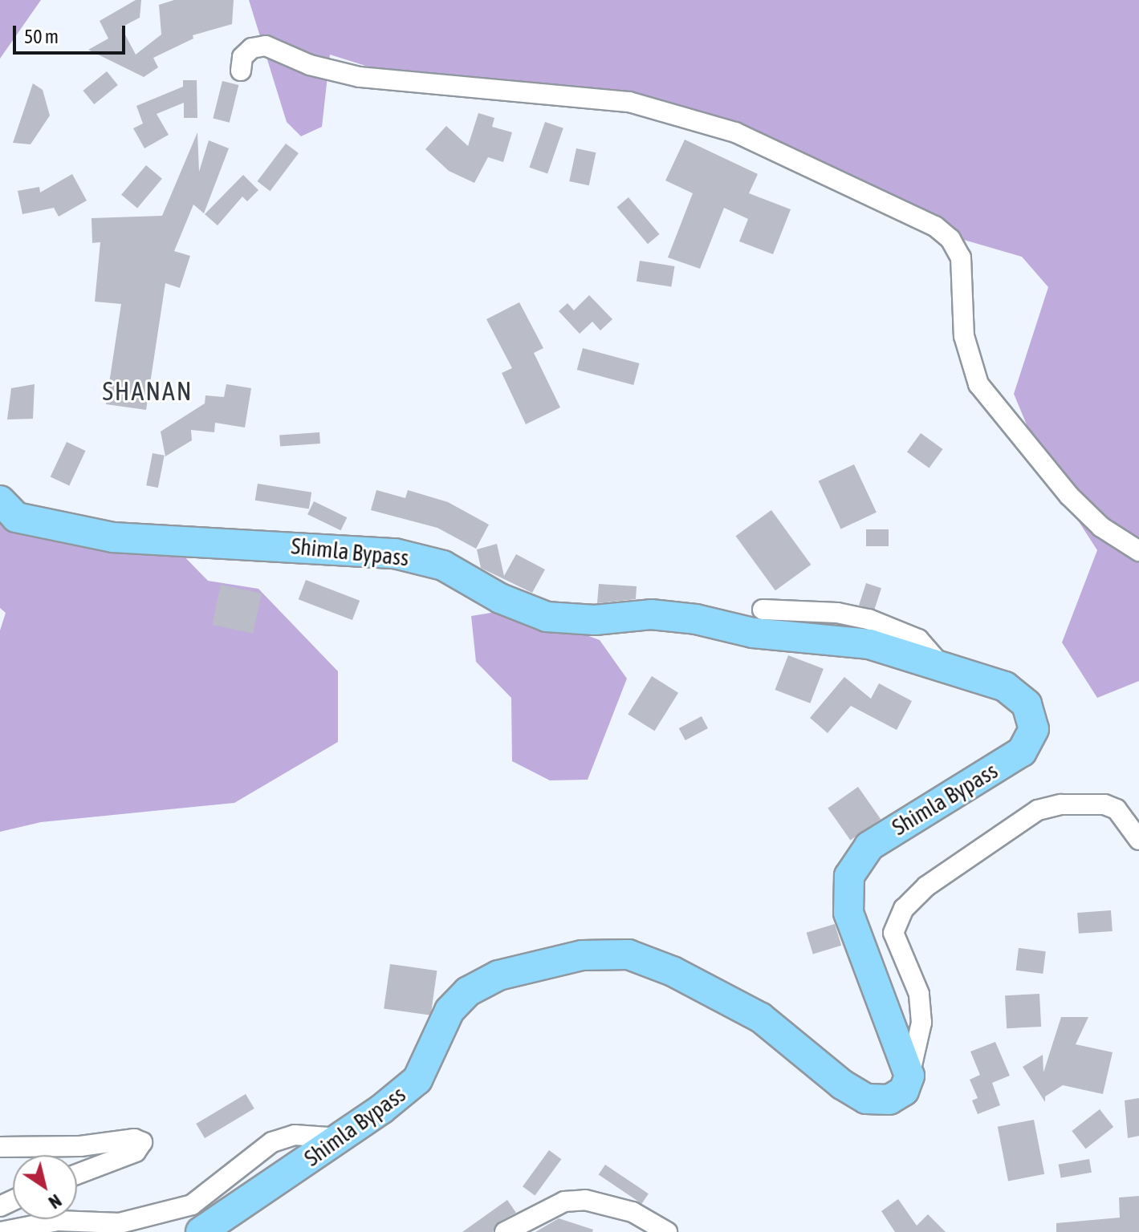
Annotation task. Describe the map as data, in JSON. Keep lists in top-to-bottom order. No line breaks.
{"streets":{"highway":["Shimla Bypass"]},"districts":["SHANAN"],"scale_bar":"50 m","north":"bottom right"}
